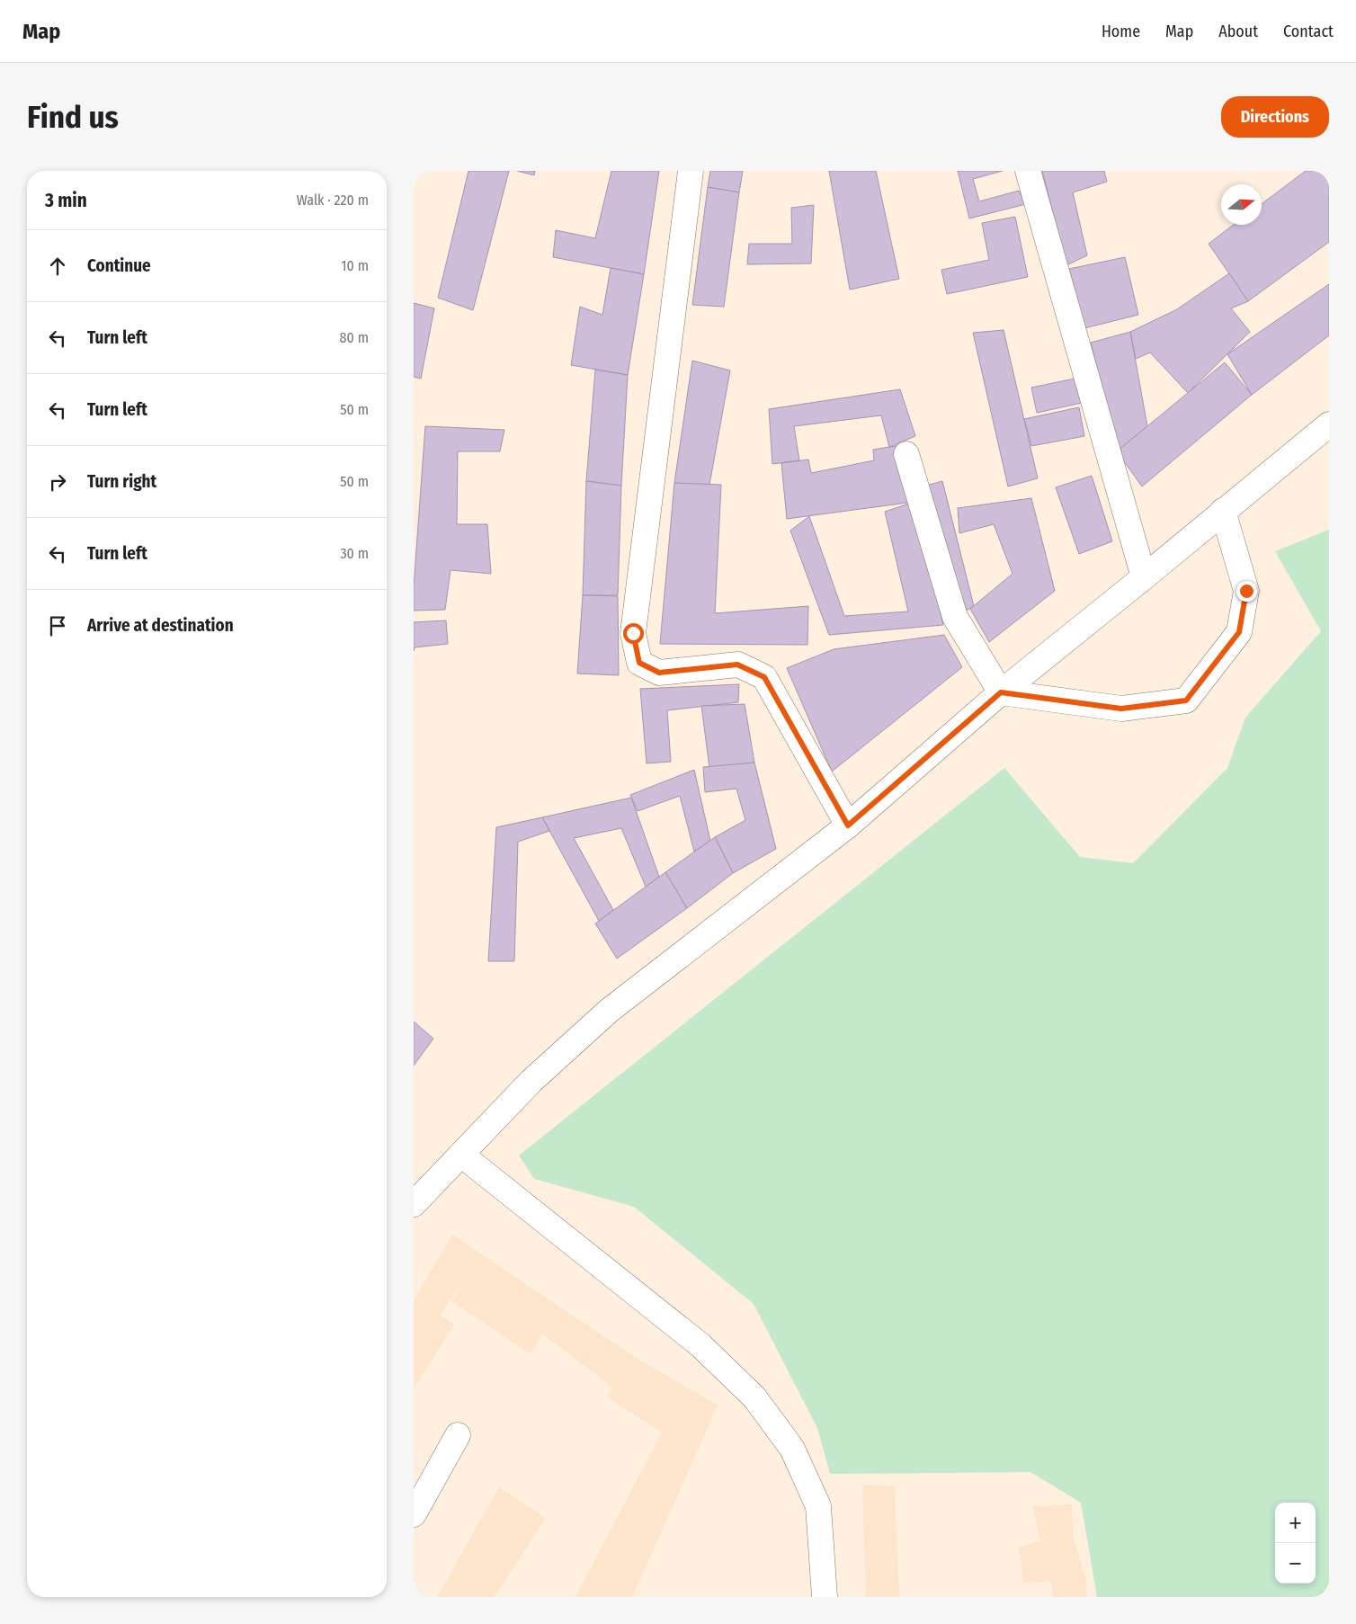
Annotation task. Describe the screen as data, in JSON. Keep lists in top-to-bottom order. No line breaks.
{"north":"right","page":{"header":"Map","nav":["Home","Map","About","Contact"],"buttons":"Directions","title":"Find us","heading":["3 min","Walk · 220 m"],"list":[["Continue","10 m"],["Turn left","80 m"],["Turn left","50 m"],["Turn right","50 m"],["Turn left","30 m"],"Arrive at destination"],"map_buttons":["+","−"]}}
